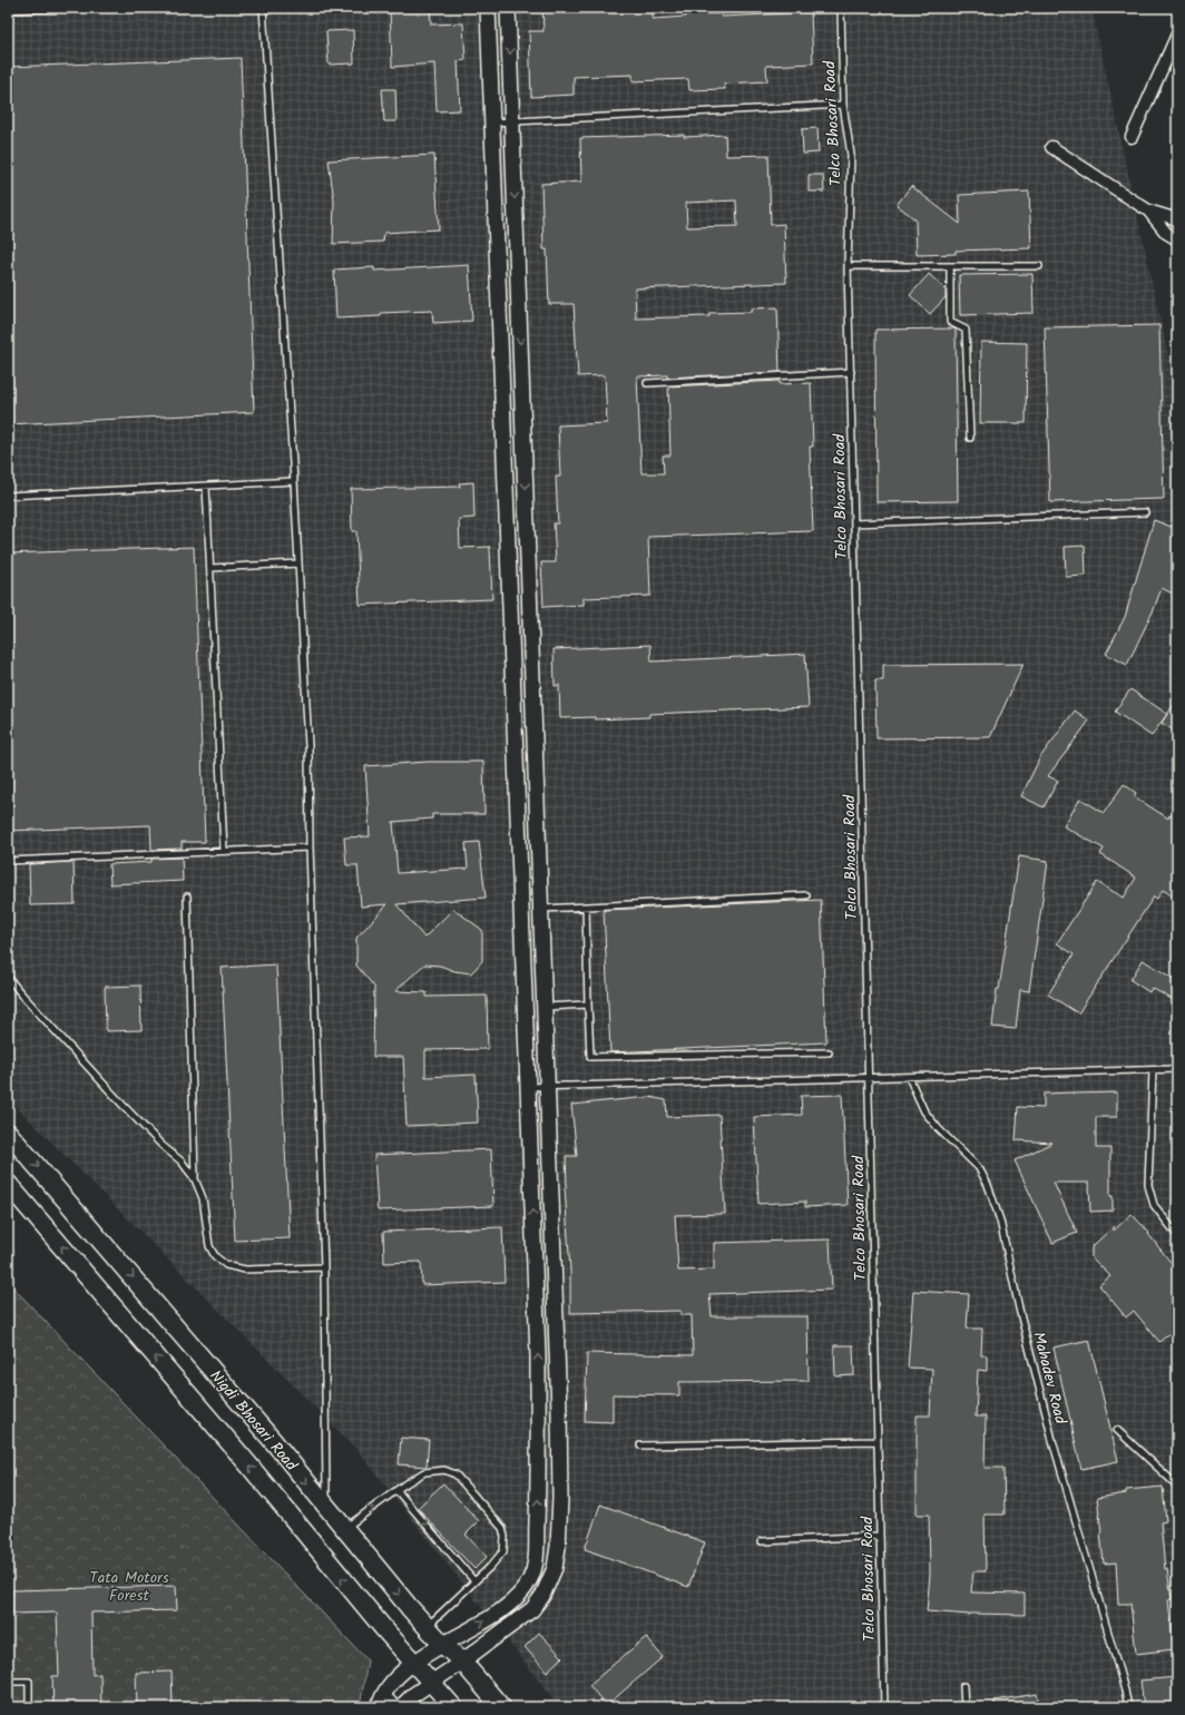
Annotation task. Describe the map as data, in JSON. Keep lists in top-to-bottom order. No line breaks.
{"streets":{"main road":["Nigdi Bhosari Road"],"lane":["Telco Bhosari Road","Mahadev Road"]},"parks":["Tata Motors Forest"]}
